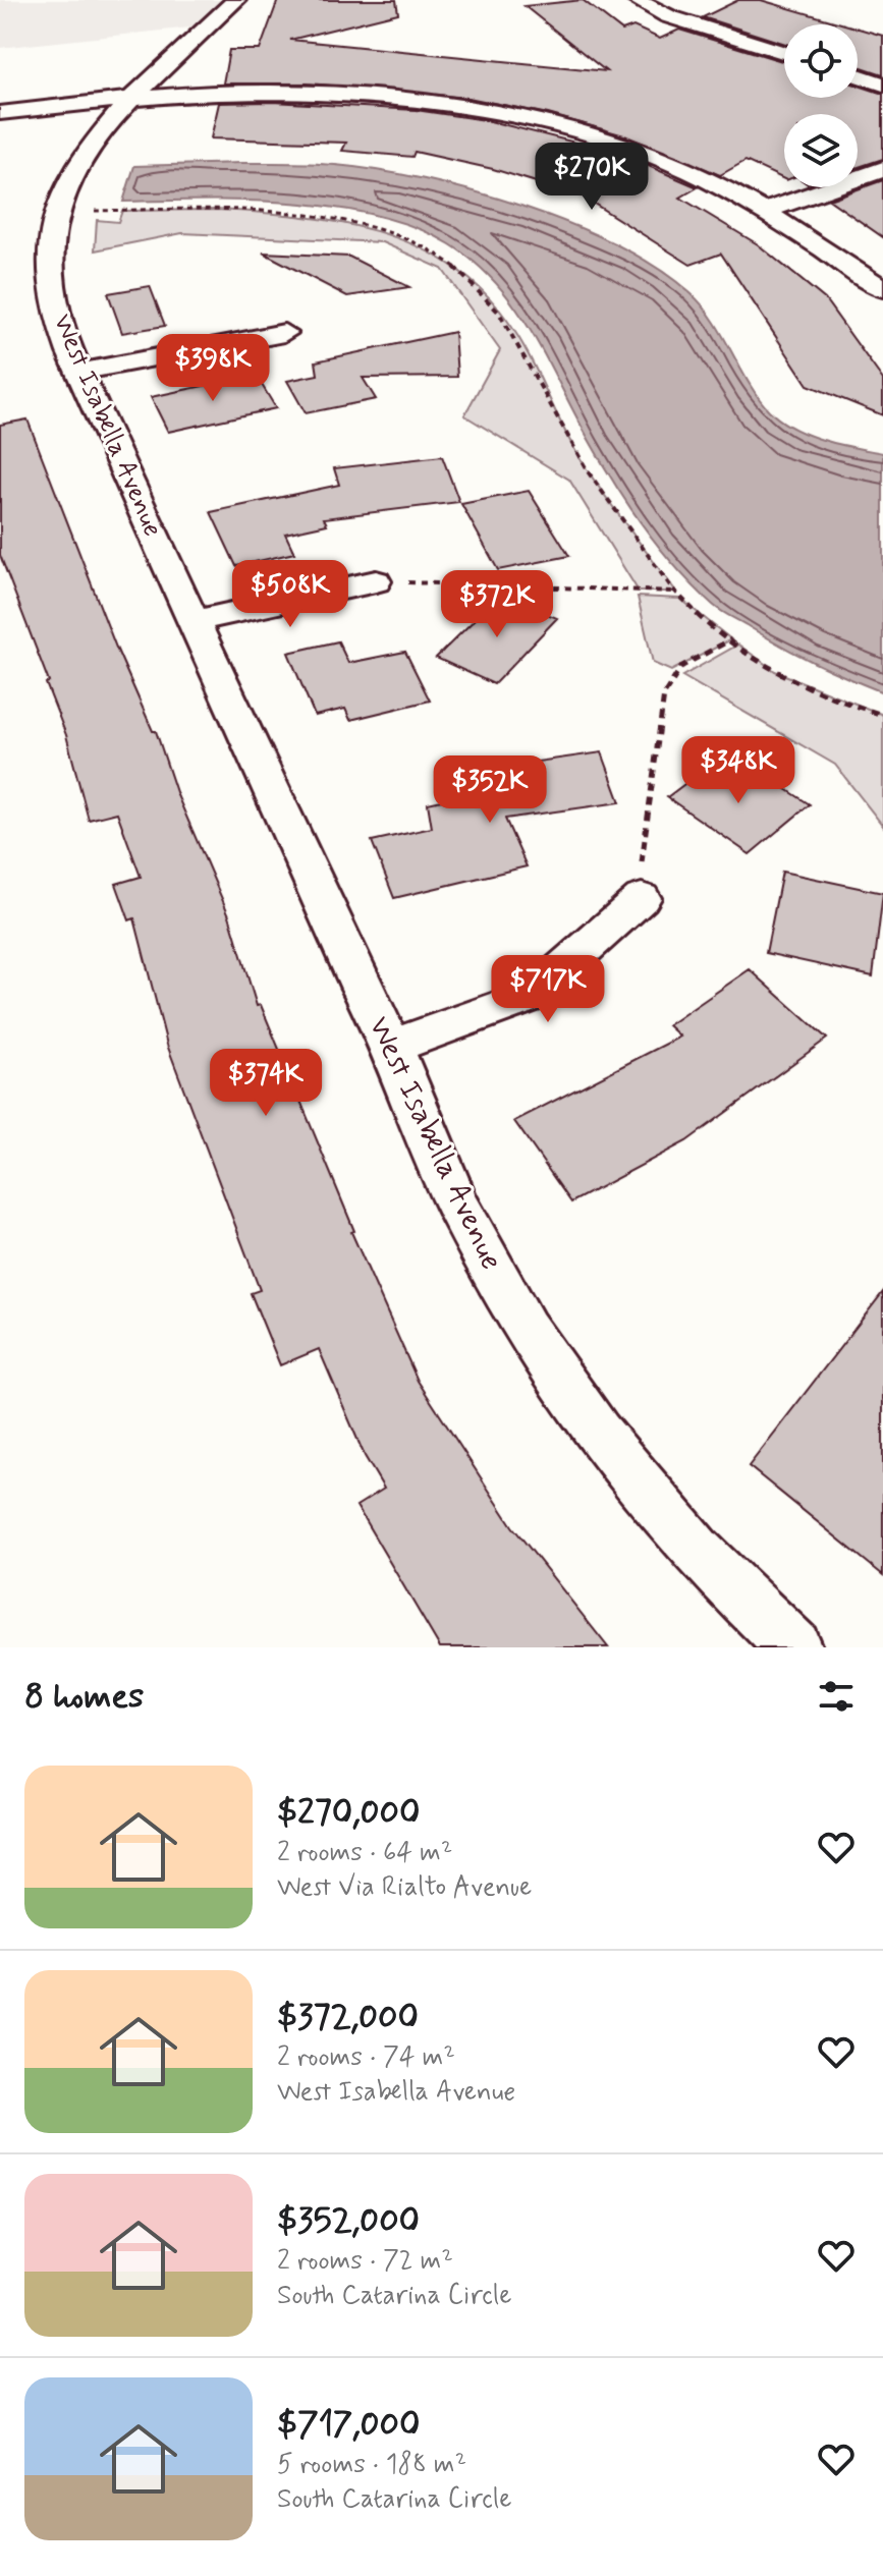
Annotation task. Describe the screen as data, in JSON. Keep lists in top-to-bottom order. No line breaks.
{"streets":{"street":["West Isabella Avenue"]},"page":{"price":["$270K","$398K","$508K","$372K","$348K","$352K","$717K","$374K"],"heading":"8 homes","list":[{"name":"$270,000","note":"2 rooms · 64 m² · West Via Rialto Avenue"},{"name":"$372,000","note":"2 rooms · 74 m² · West Isabella Avenue"},{"name":"$352,000","note":"2 rooms · 72 m² · South Catarina Circle"},{"name":"$717,000","note":"5 rooms · 188 m² · South Catarina Circle"}]}}
